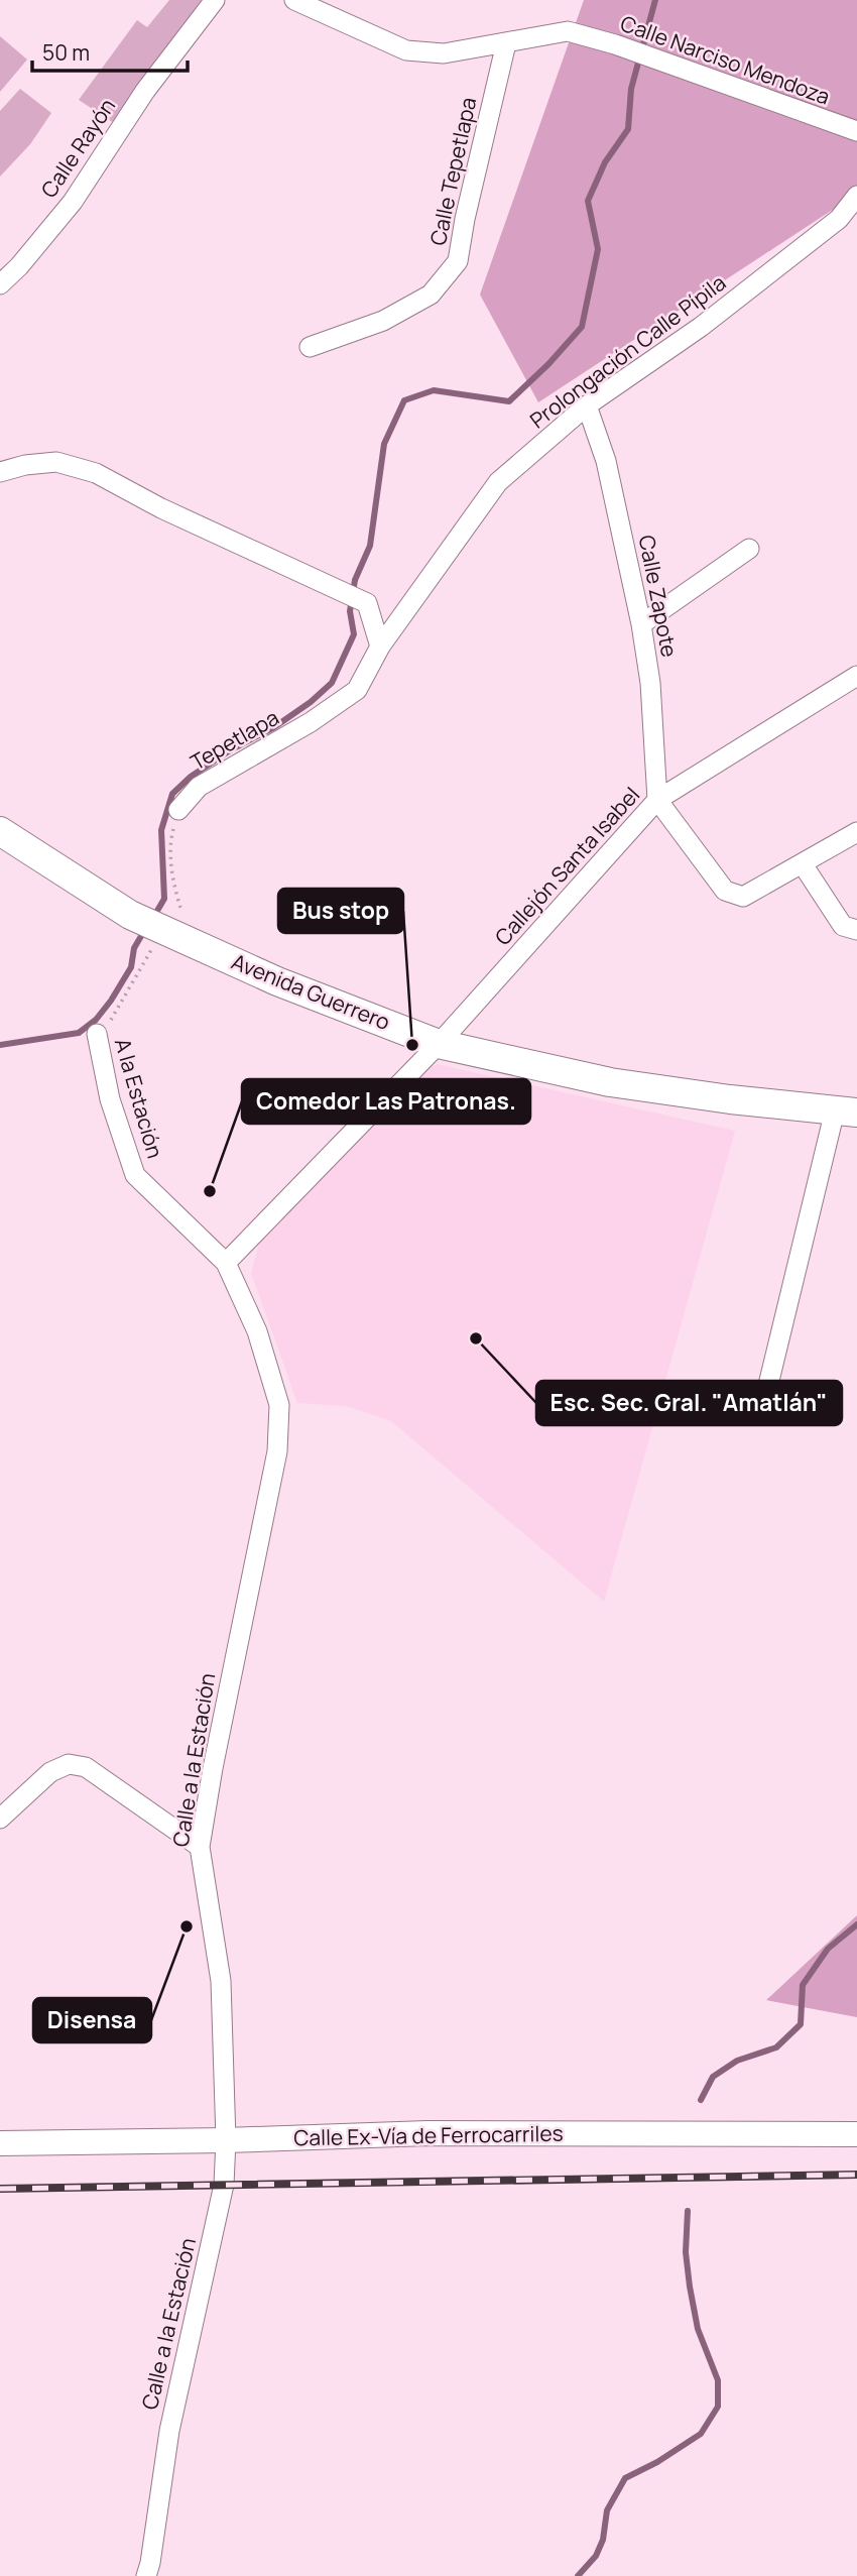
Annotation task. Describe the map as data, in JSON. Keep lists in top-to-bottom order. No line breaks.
{"streets":{"main road":["Avenida Guerrero"],"street":["Calle Narciso Mendoza","Calle Rayón","Calle Tepetlapa","Prolongación Calle Pípila","Calle Zapote","Tepetlapa","Callejón Santa Isabel","A la Estación","Calle a la Estación","Calle Ex-Vía de Ferrocarriles"]},"crossings":[["Calle Narciso Mendoza","Calle Tepetlapa"],["Prolongación Calle Pípila","Calle Zapote"],["Prolongación Calle Pípila","Tepetlapa"],["Calle Zapote","Callejón Santa Isabel"],["Callejón Santa Isabel","Avenida Guerrero"],["Avenida Guerrero","A la Estación"],["A la Estación","Calle a la Estación"],["Calle a la Estación","Calle Ex-Vía de Ferrocarriles"]],"places":["Bus stop","Comedor Las Patronas.","Esc. Sec. Gral. \"Amatlán\"","Disensa"],"scale_bar":"50 m"}
